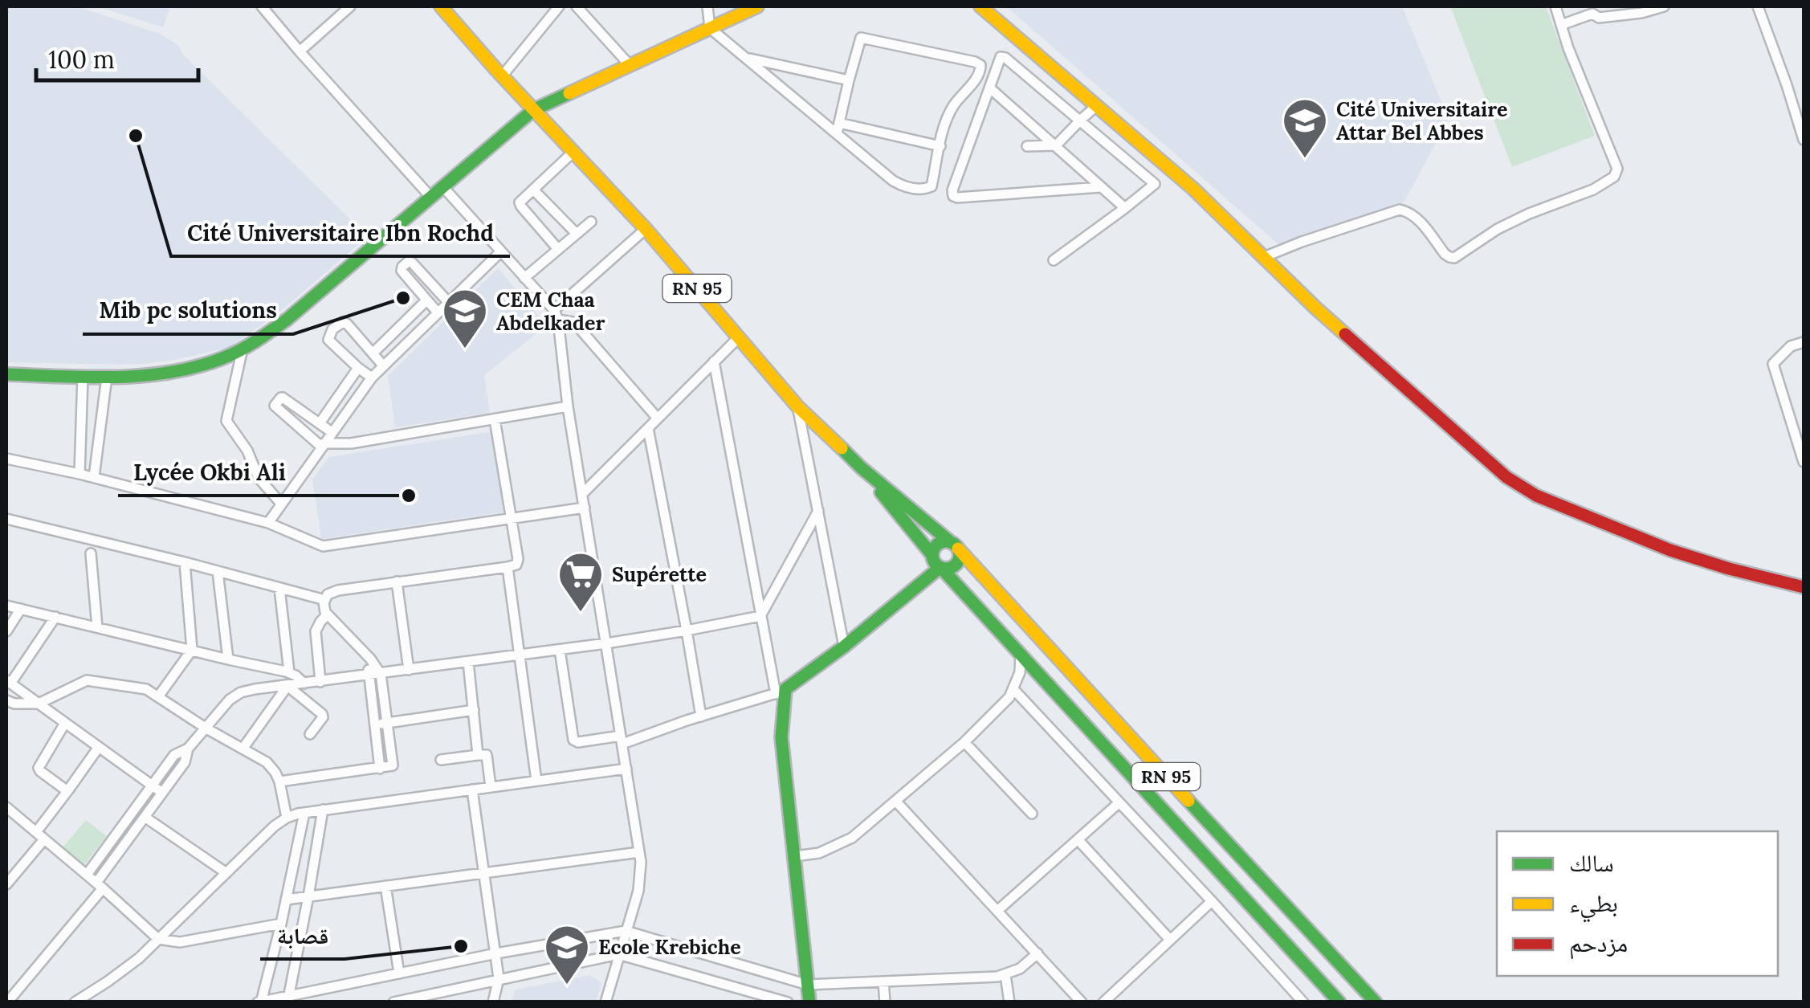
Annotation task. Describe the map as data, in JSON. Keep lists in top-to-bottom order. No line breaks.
{"streets":{"main road":["RN 95"]},"places":{"other":["Cité Universitaire Ibn Rochd","Mib pc solutions","Lycée Okbi Ali","قصابة"],"school or university":["Cité Universitaire Attar Bel Abbes","CEM Chaa Abdelkader","Ecole Krebiche"],"supermarket":["Supérette"]},"legend":["سالك","بطيء","مزدحم"],"scale_bar":"100 m"}
